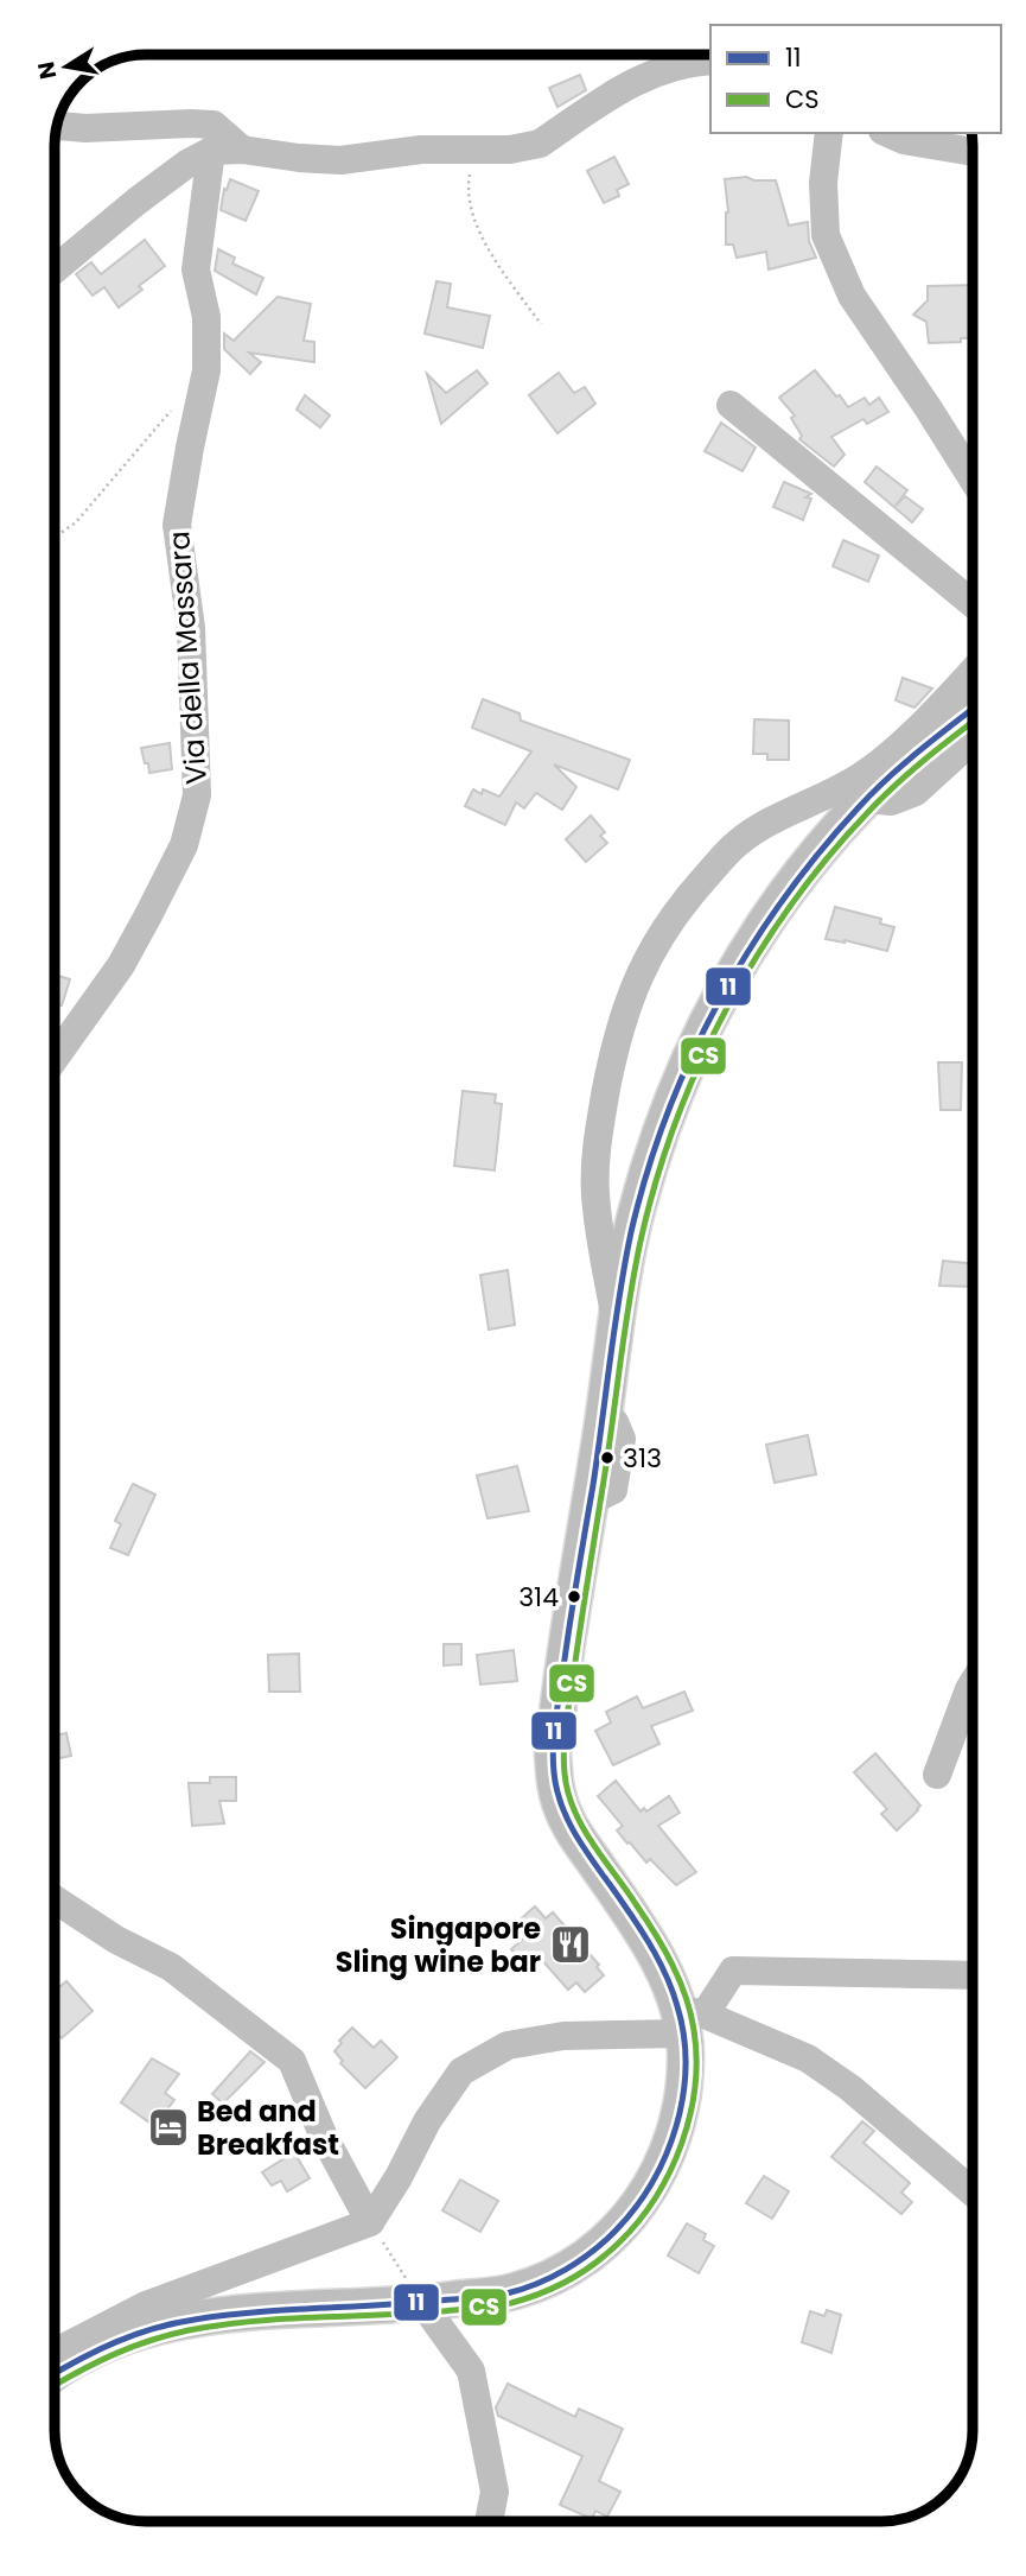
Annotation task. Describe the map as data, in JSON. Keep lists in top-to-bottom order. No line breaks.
{"streets":{"street":["Via della Massara"]},"places":{"other":["313","314"],"restaurant":["Singapore Sling wine bar"],"hotel":["Bed and Breakfast"]},"lines":["transit line 11","transit line CS"],"legend":["11","CS"],"north":"left"}
